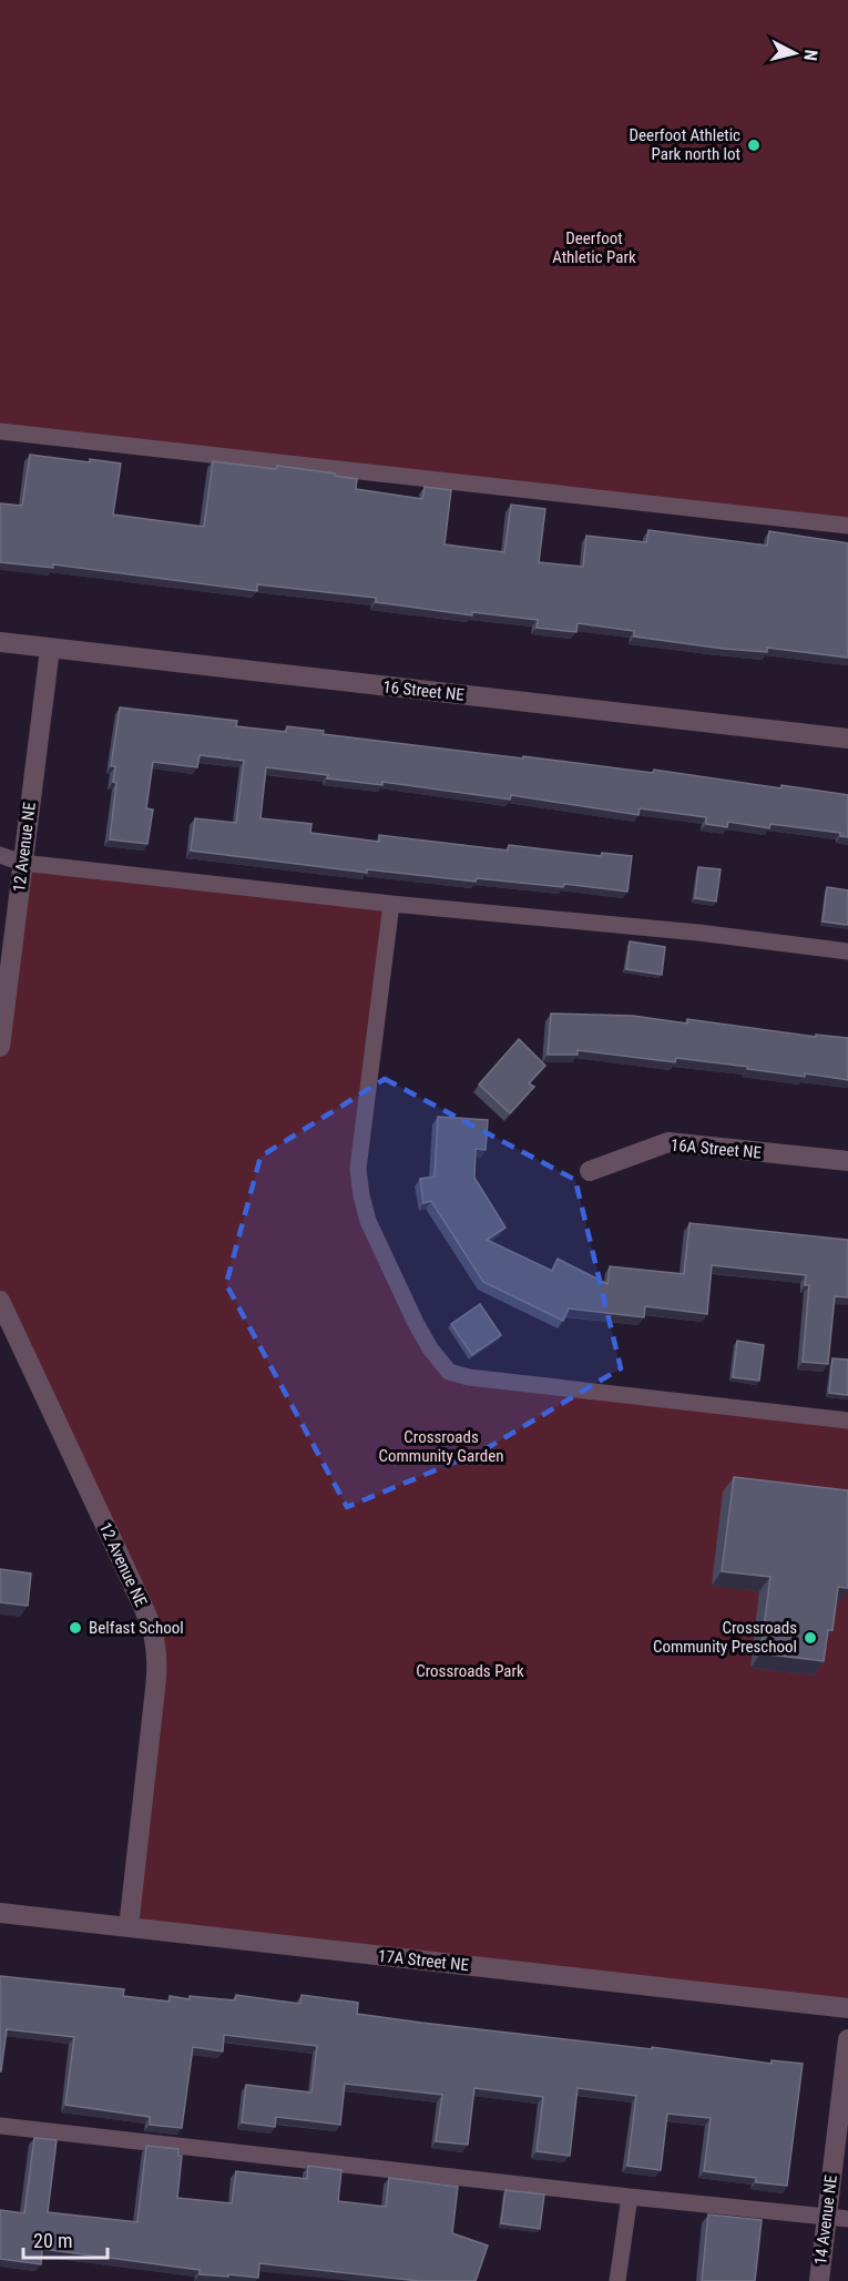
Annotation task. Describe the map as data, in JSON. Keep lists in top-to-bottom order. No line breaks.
{"streets":{"street":["16 Street NE","12 Avenue NE","16A Street NE","17A Street NE","14 Avenue NE"]},"crossings":[["16 Street NE","12 Avenue NE"],["12 Avenue NE","17A Street NE"]],"parks":["Deerfoot Athletic Park","Crossroads Community Garden","Crossroads Park"],"places":["Deerfoot Athletic Park north lot","Belfast School","Crossroads Community Preschool"],"scale_bar":"20 m","north":"right"}
